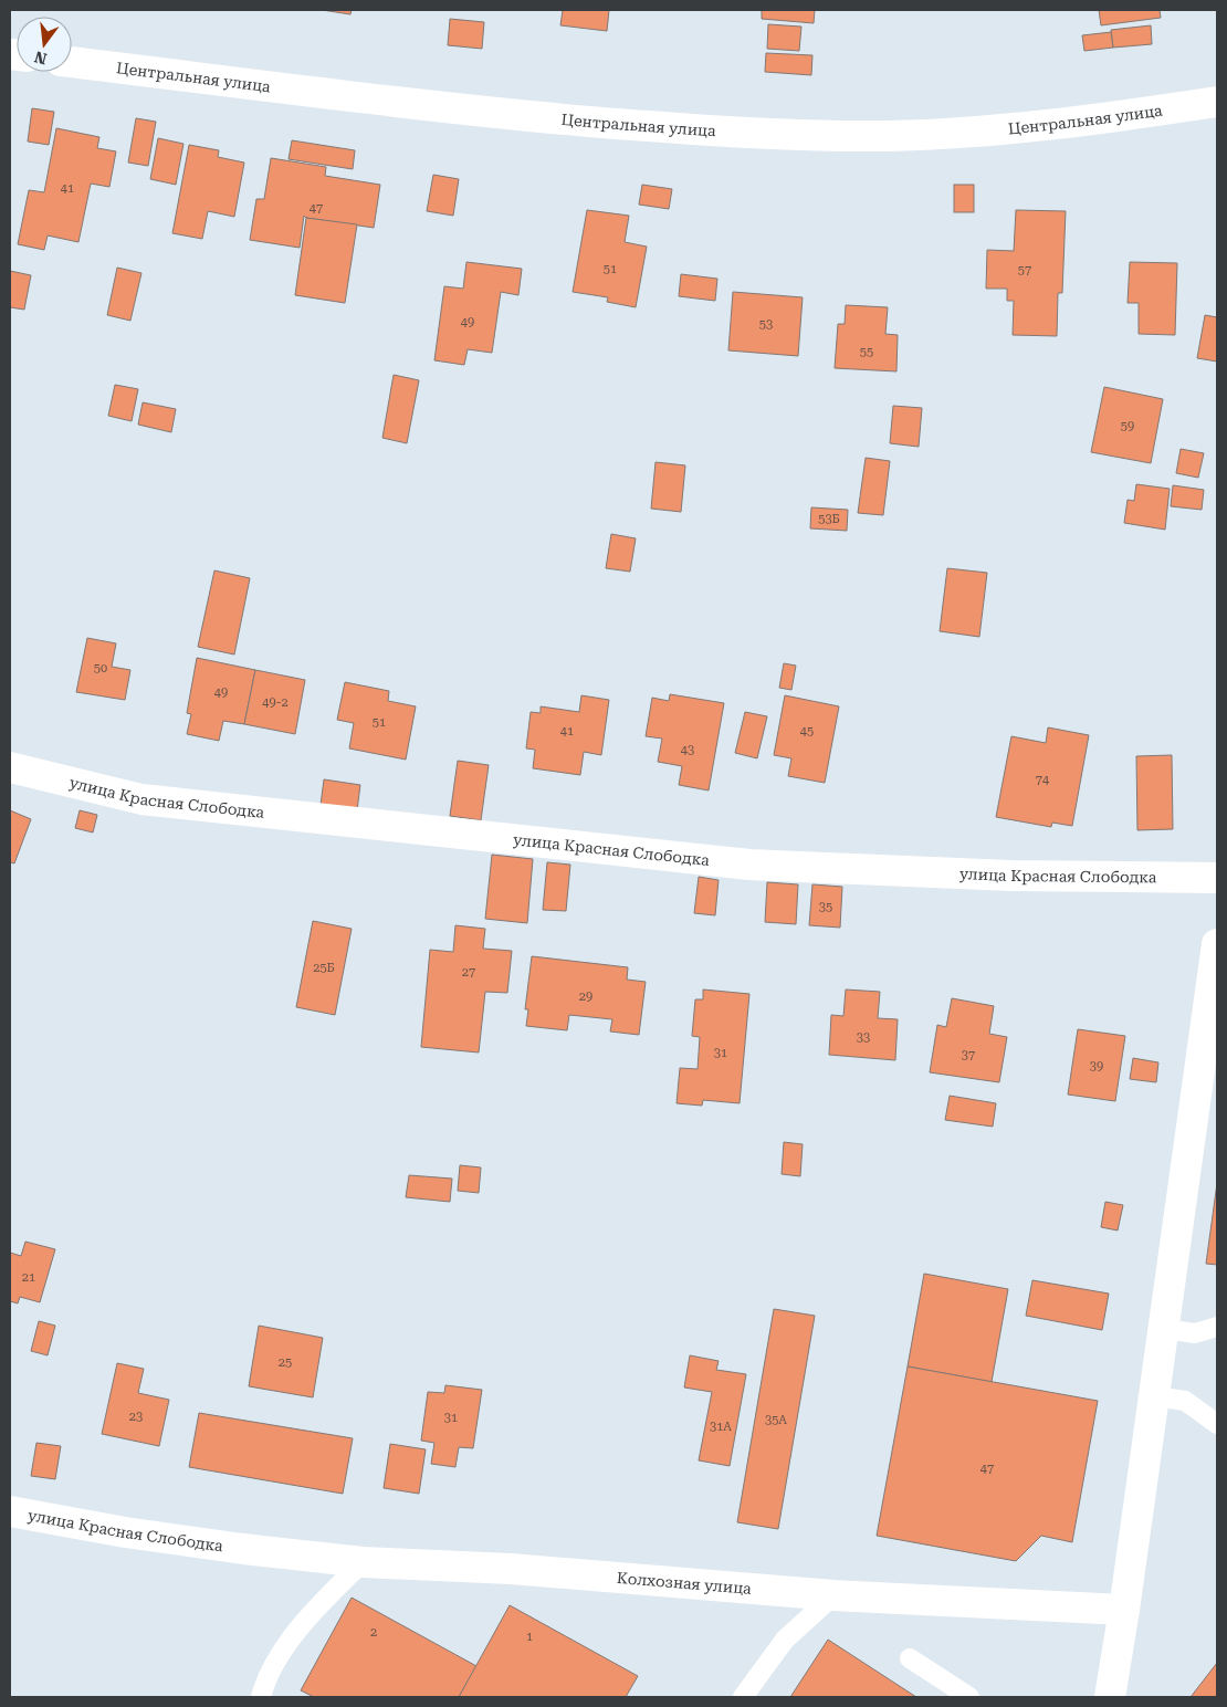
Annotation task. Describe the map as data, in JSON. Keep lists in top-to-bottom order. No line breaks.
{"streets":{"street":["Центральная улица","улица Красная Слободка","Колхозная улица"]},"crossings":[["улица Красная Слободка","Колхозная улица"]],"house_numbers":["41","47","51","57","49","53","55","59","53Б","50","49","49-2","51","41","45","43","74","35","25Б","27","29","33","31","37","39","21","25","23","31","35А","31А","47","2","1"],"north":"bottom"}
